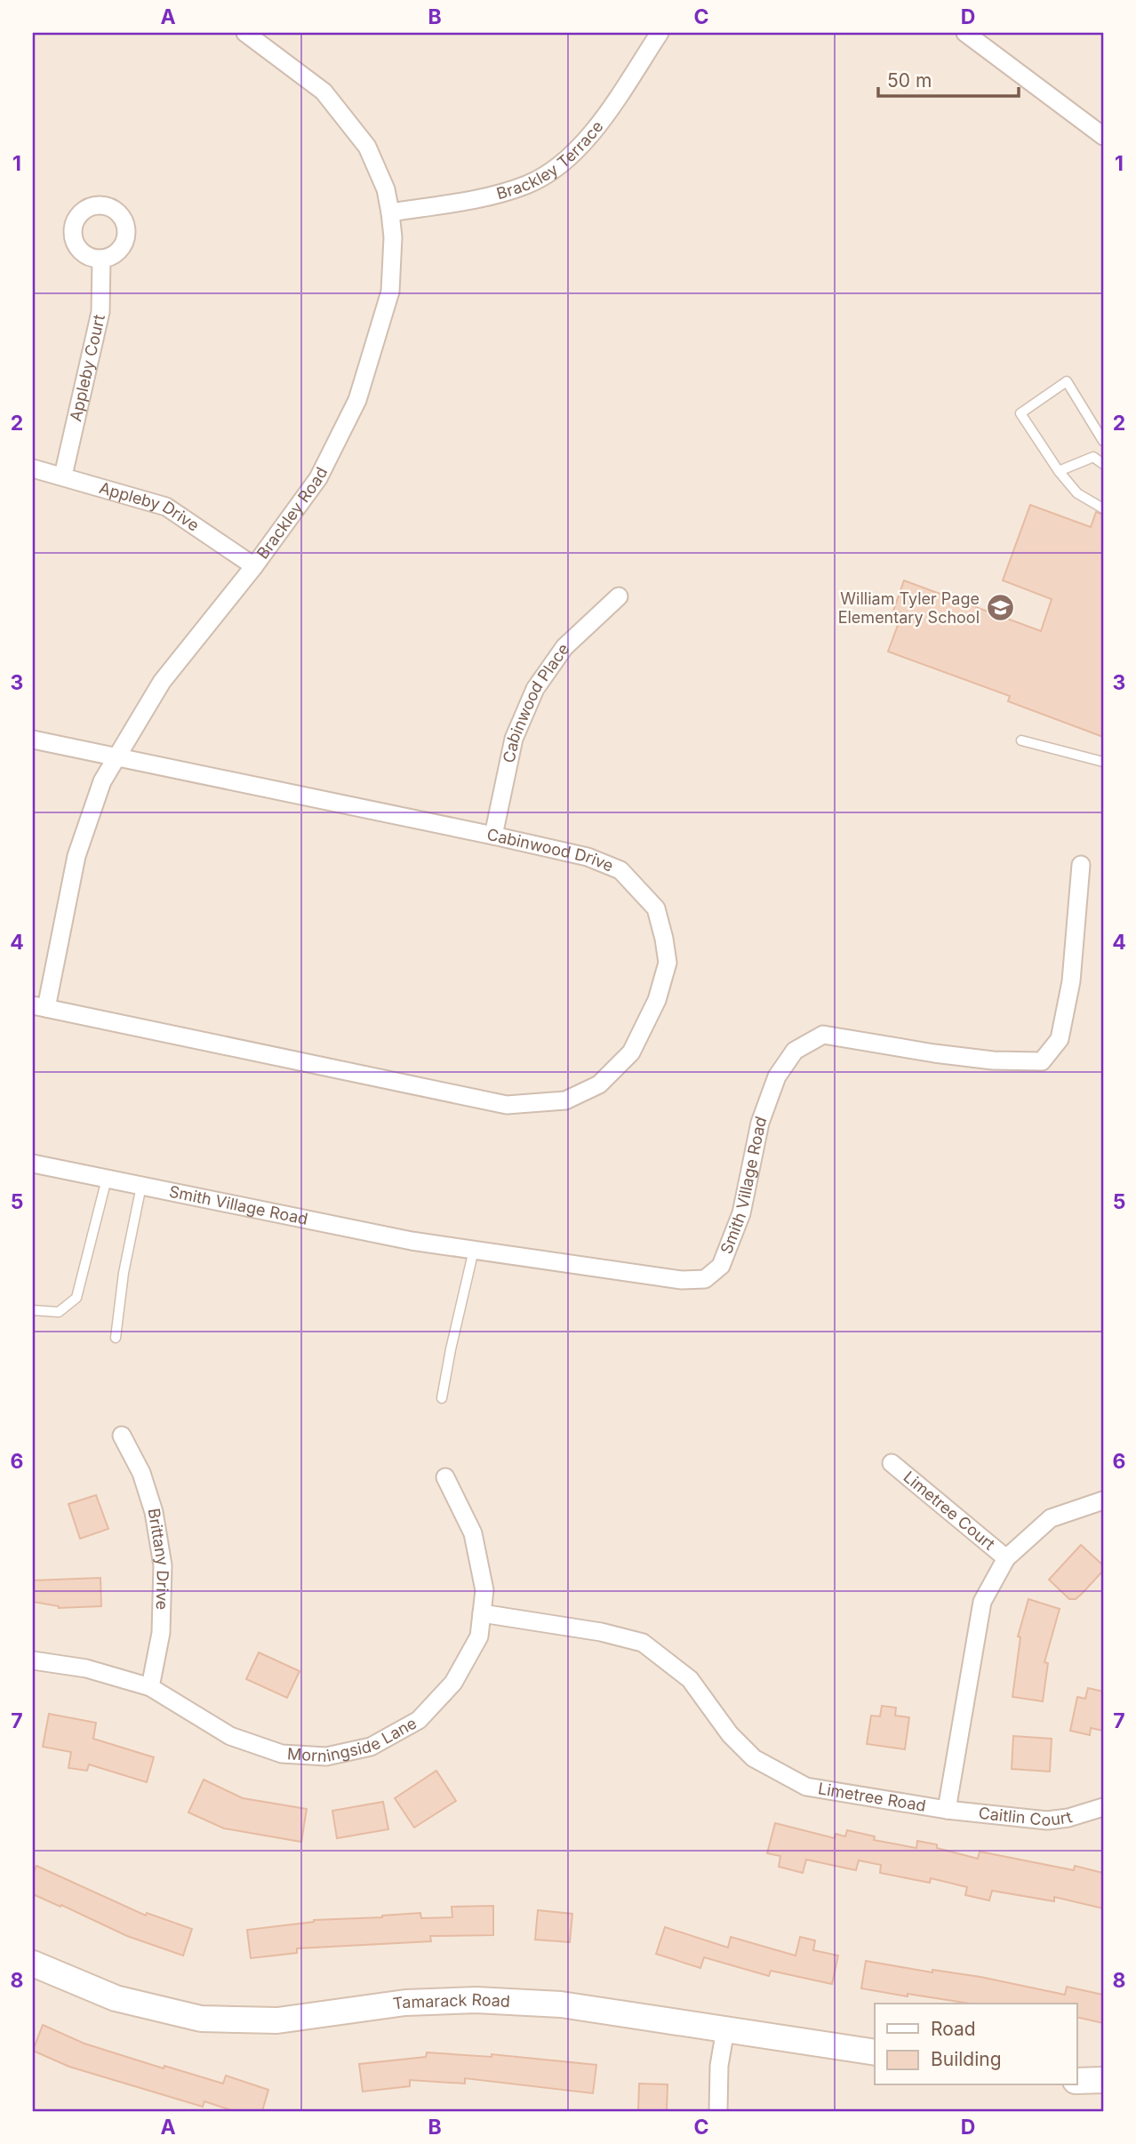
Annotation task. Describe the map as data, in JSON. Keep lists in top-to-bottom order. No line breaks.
{"streets":{"street":["Brackley Terrace","Appleby Court","Appleby Drive","Brackley Road","Cabinwood Place","Cabinwood Drive","Smith Village Road","Limetree Court","Brittany Drive","Morningside Lane","Limetree Road","Caitlin Court","Tamarack Road"]},"crossings":[["Brackley Terrace","Brackley Road"],["Appleby Court","Appleby Drive"],["Appleby Drive","Brackley Road"],["Brackley Road","Cabinwood Drive"],["Cabinwood Place","Cabinwood Drive"],["Limetree Court","Limetree Road"],["Brittany Drive","Morningside Lane"],["Morningside Lane","Limetree Road"],["Limetree Road","Caitlin Court"]],"places":{"school or university":["William Tyler Page Elementary School"]},"legend":["Road","Building"],"scale_bar":"50 m","grid":{"columns":["A","B","C","D"],"rows":["1","2","3","4","5","6","7","8"]}}
